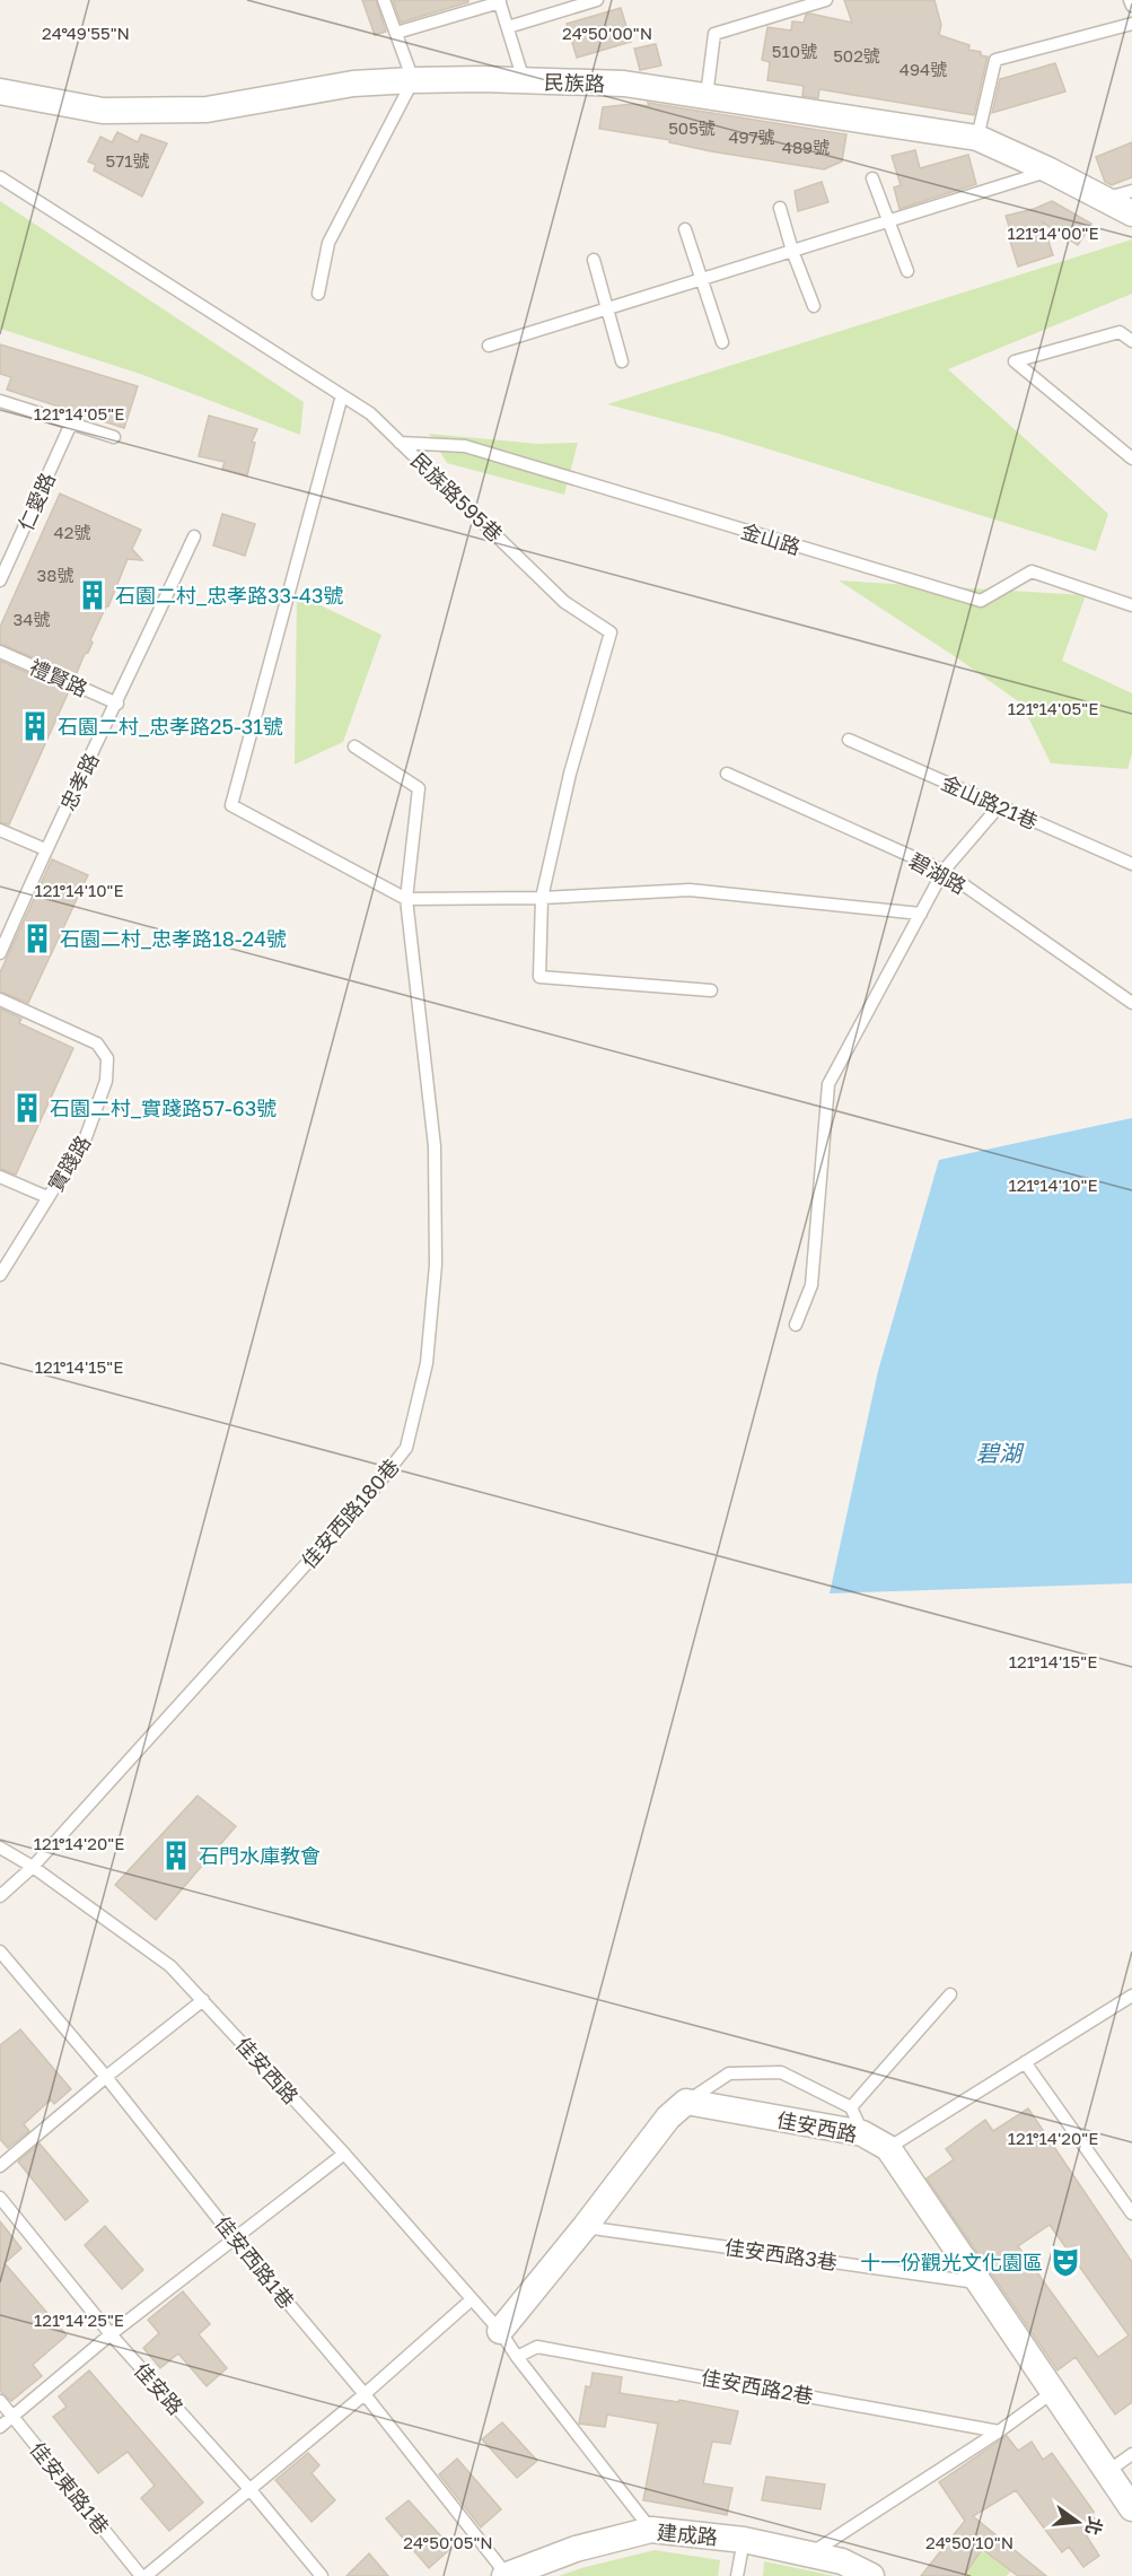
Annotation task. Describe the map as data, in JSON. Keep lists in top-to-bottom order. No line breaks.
{"streets":{"street":["民族路","佳安西路","建成路"],"lane":["民族路595巷","仁愛路","金山路","禮賢路","忠孝路","金山路21巷","碧湖路","實踐路","佳安西路180巷","佳安西路3巷","佳安西路1巷","佳安西路2巷","佳安路","佳安東路1巷"]},"crossings":[["民族路595巷","金山路"],["禮賢路","忠孝路"],["佳安西路180巷","佳安西路"],["佳安西路","佳安西路3巷"],["佳安西路","佳安西路2巷"],["佳安西路","建成路"],["佳安西路1巷","建成路"]],"water":["碧湖"],"places":{"building":["石園二村_忠孝路33-43號","石園二村_忠孝路25-31號","石園二村_忠孝路18-24號","石園二村_實踐路57-63號","石門水庫教會"],"theatre":["十一份觀光文化園區"]},"house_numbers":["510號","502號","494號","505號","497號","489號","571號","42號","38號","34號"],"north":"right","coordinates":["24°49'55\"N","24°50'00\"N","121°14'00\"E","121°14'05\"E","121°14'10\"E","121°14'15\"E","121°14'20\"E","121°14'25\"E","24°50'05\"N","24°50'10\"N"]}
